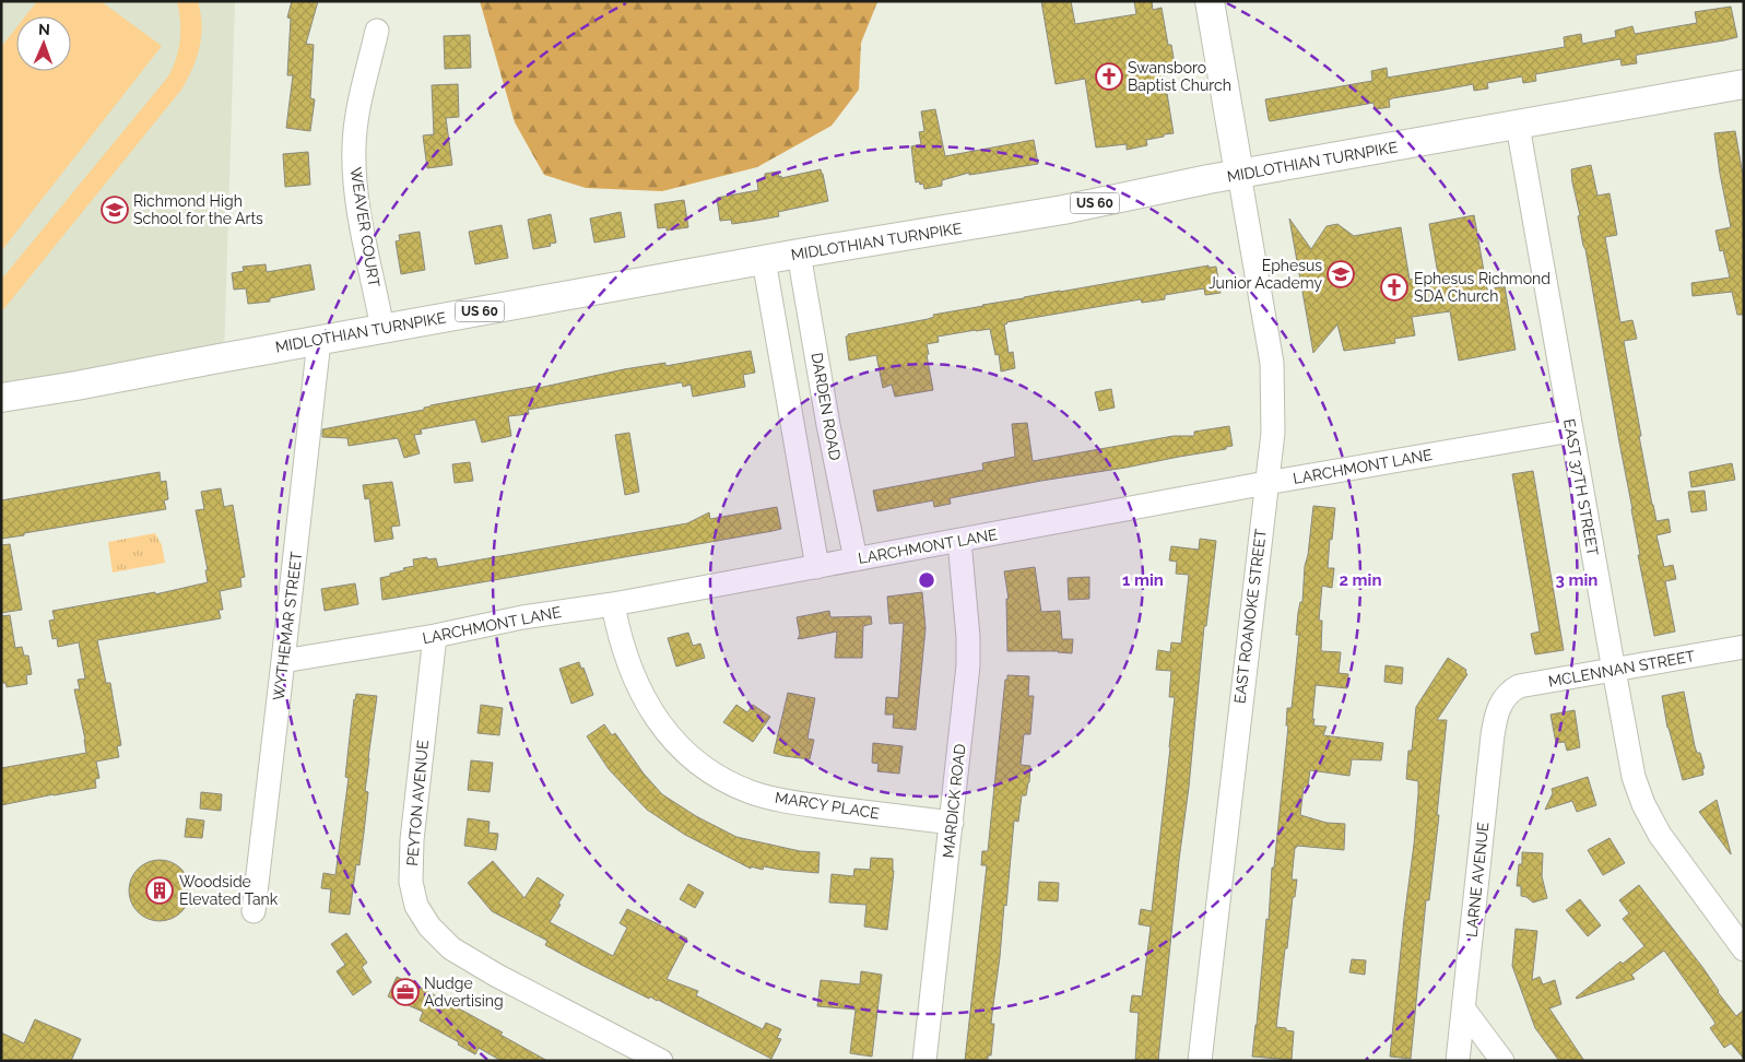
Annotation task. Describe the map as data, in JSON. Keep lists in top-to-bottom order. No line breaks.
{"streets":{"main road":["MIDLOTHIAN TURNPIKE","US 60"],"street":["WEAVER COURT","DARDEN ROAD","LARCHMONT LANE","EAST 37TH STREET","EAST ROANOKE STREET","WYTHEMAR STREET","MCLENNAN STREET","MARDICK ROAD","PEYTON AVENUE","MARCY PLACE","LARNE AVENUE"]},"crossings":[["MIDLOTHIAN TURNPIKE","WEAVER COURT"],["MIDLOTHIAN TURNPIKE","DARDEN ROAD"],["MIDLOTHIAN TURNPIKE","EAST 37TH STREET"],["MIDLOTHIAN TURNPIKE","EAST ROANOKE STREET"],["MIDLOTHIAN TURNPIKE","WYTHEMAR STREET"],["DARDEN ROAD","LARCHMONT LANE"],["LARCHMONT LANE","EAST 37TH STREET"],["LARCHMONT LANE","EAST ROANOKE STREET"],["LARCHMONT LANE","WYTHEMAR STREET"],["LARCHMONT LANE","MARDICK ROAD"],["LARCHMONT LANE","PEYTON AVENUE"],["LARCHMONT LANE","MARCY PLACE"],["EAST 37TH STREET","MCLENNAN STREET"],["MCLENNAN STREET","LARNE AVENUE"],["MARDICK ROAD","MARCY PLACE"]],"places":{"church":["Swansboro Baptist Church","Ephesus Richmond SDA Church"],"school or university":["Richmond High School for the Arts","Ephesus Junior Academy"],"building":["Woodside Elevated Tank"],"office":["Nudge Advertising"]},"north":"top","rings":["1 min","2 min","3 min"]}
